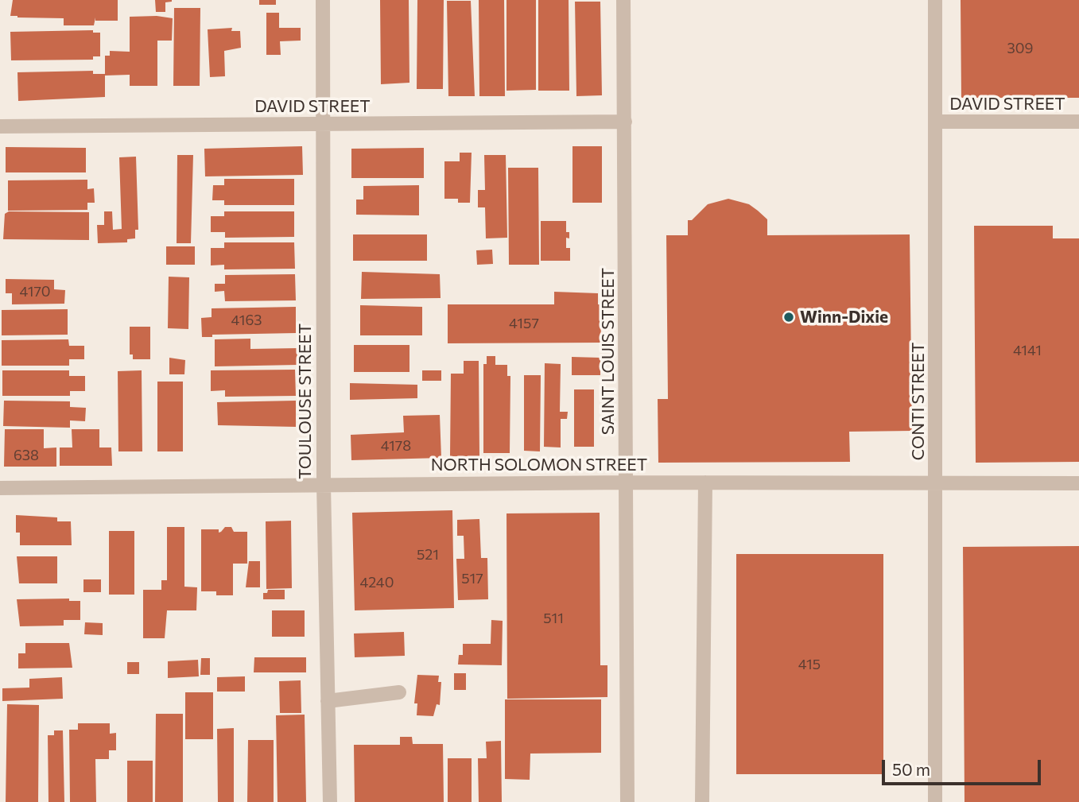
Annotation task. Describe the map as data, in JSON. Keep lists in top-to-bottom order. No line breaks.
{"streets":{"street":["DAVID STREET","SAINT LOUIS STREET","TOULOUSE STREET","CONTI STREET","NORTH SOLOMON STREET"]},"crossings":[["DAVID STREET","SAINT LOUIS STREET"],["DAVID STREET","TOULOUSE STREET"],["DAVID STREET","CONTI STREET"],["SAINT LOUIS STREET","NORTH SOLOMON STREET"],["TOULOUSE STREET","NORTH SOLOMON STREET"],["CONTI STREET","NORTH SOLOMON STREET"]],"places":["Winn-Dixie"],"house_numbers":["309","4170","4163","4157","4141","4178","638","521","517","4240","511","415"],"scale_bar":"50 m"}
